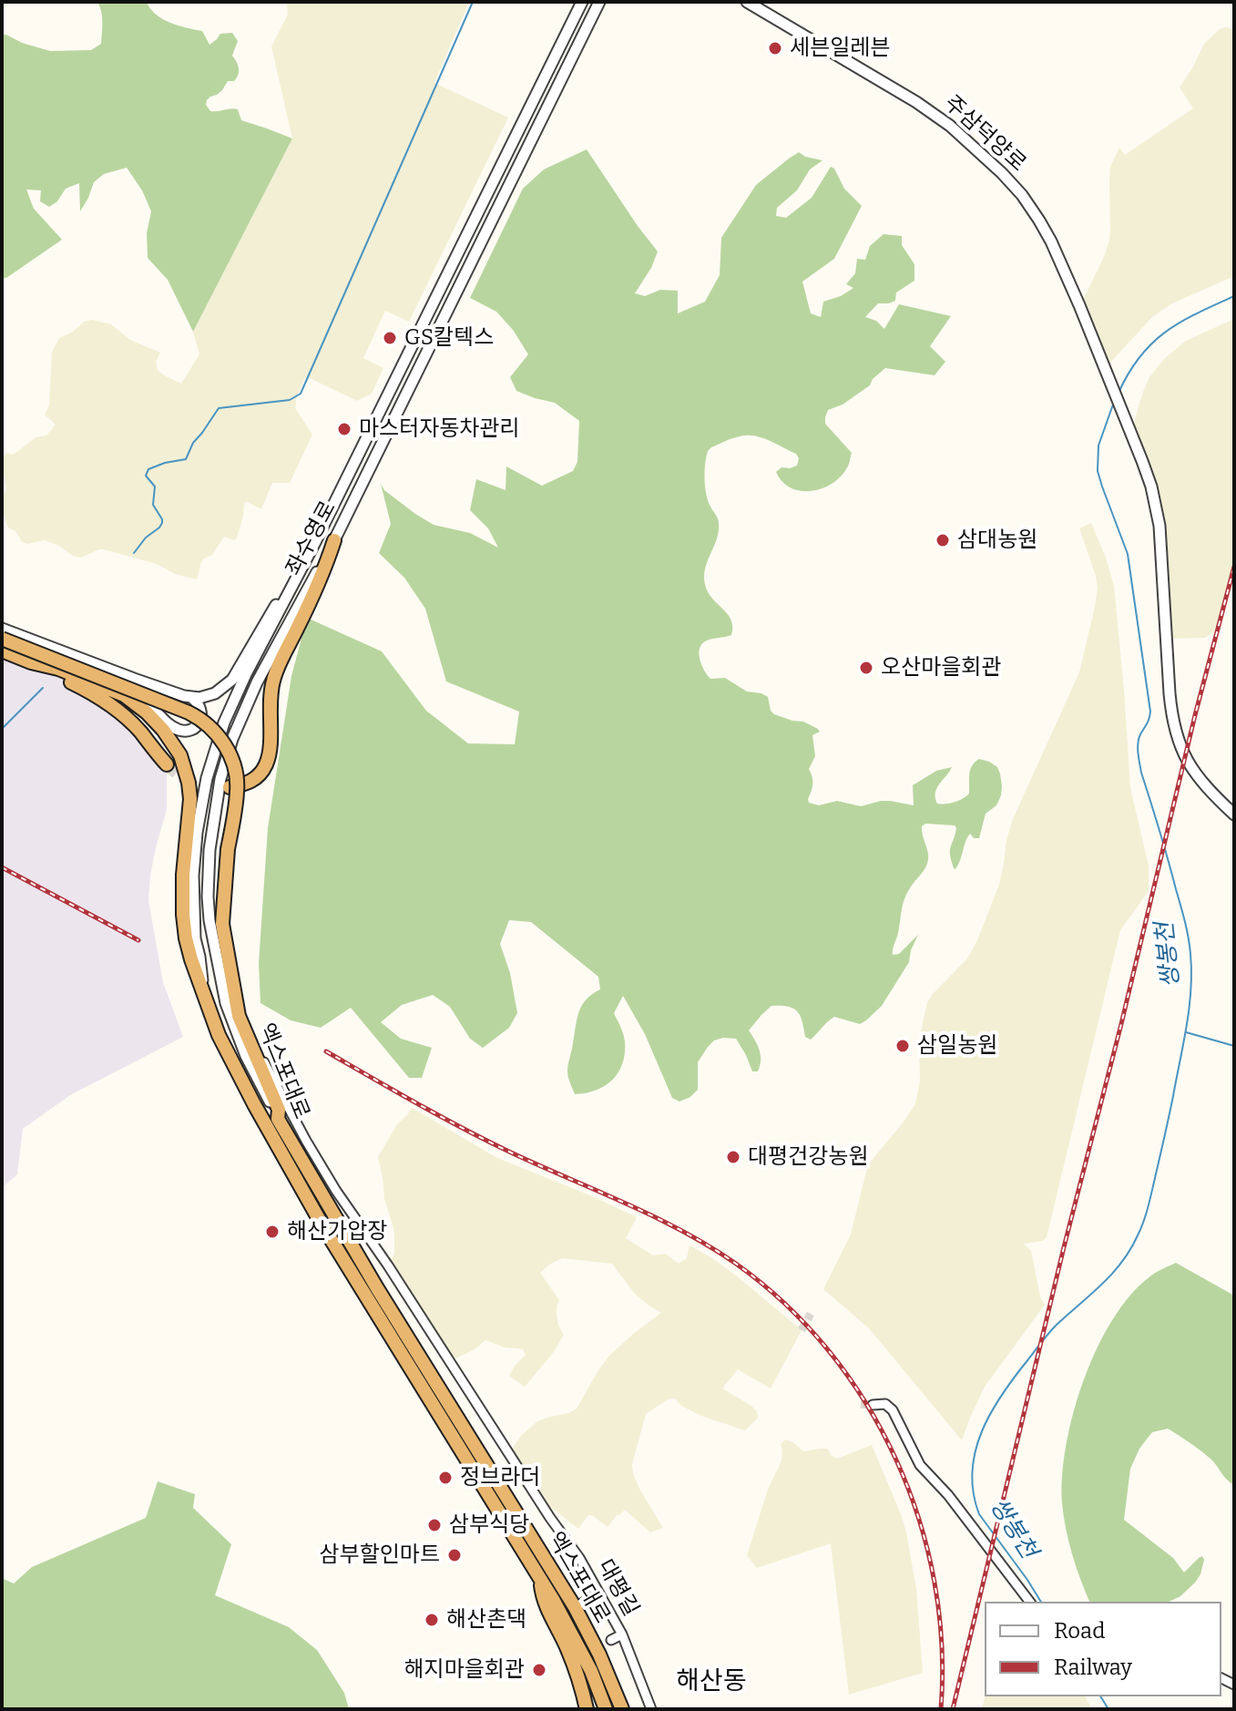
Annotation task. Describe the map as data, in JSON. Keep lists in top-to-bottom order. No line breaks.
{"streets":{"highway":["엑스포대로"],"street":["주삼덕양로","좌수영로","대평길"]},"crossings":[["좌수영로","엑스포대로"],["엑스포대로","대평길"]],"districts":["해산동"],"water":["쌍봉천"],"places":["세븐일레븐","GS칼텍스","마스터자동차관리","삼대농원","오산마을회관","삼일농원","대평건강농원","해산가압장","정브라더","삼부식당","삼부할인마트","해산촌댁","해지마을회관"],"legend":["Road","Railway"]}
